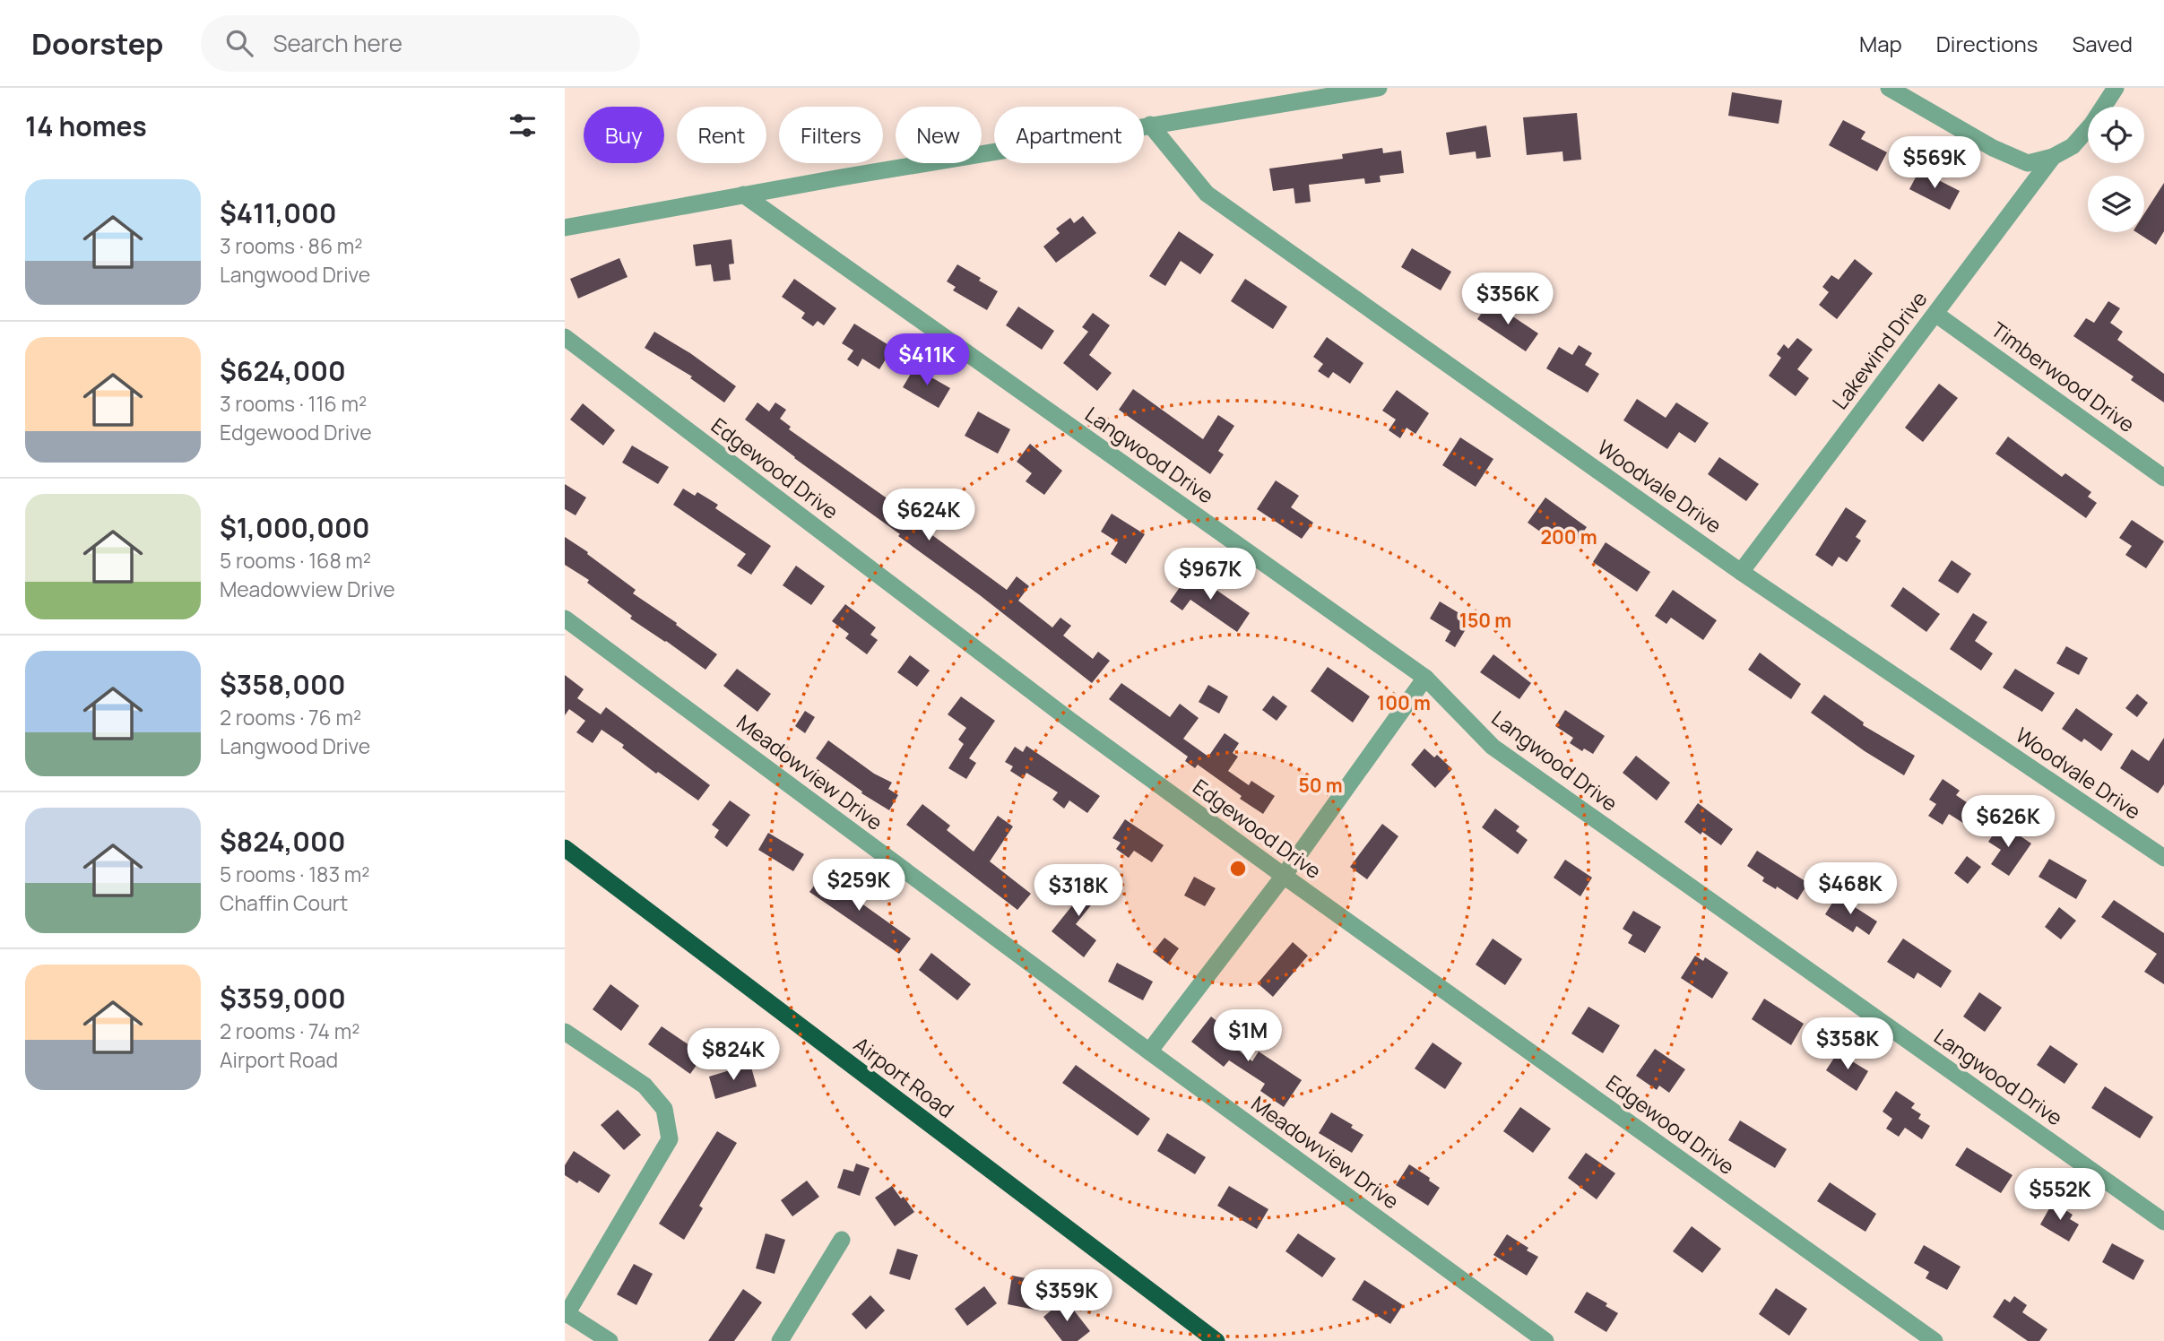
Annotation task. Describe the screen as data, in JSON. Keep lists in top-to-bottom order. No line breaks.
{"streets":{"highway":["Airport Road"],"street":["Lakewind Drive","Timberwood Drive","Langwood Drive","Edgewood Drive","Woodvale Drive","Meadowview Drive"]},"crossings":[["Lakewind Drive","Timberwood Drive"],["Lakewind Drive","Woodvale Drive"]],"page":{"header":"Doorstep","search":"Search here","nav":["Map","Directions","Saved"],"heading":"14 homes","chip":["Buy","Rent","Filters","New","Apartment"],"price":["$569K","$356K","$411K","$624K","$967K","$626K","$259K","$468K","$318K","$1M","$358K","$824K","$552K","$359K"],"list":[{"name":"$411,000","note":"3 rooms · 86 m² · Langwood Drive"},{"name":"$624,000","note":"3 rooms · 116 m² · Edgewood Drive"},{"name":"$1,000,000","note":"5 rooms · 168 m² · Meadowview Drive"},{"name":"$358,000","note":"2 rooms · 76 m² · Langwood Drive"},{"name":"$824,000","note":"5 rooms · 183 m² · Chaffin Court"},{"name":"$359,000","note":"2 rooms · 74 m² · Airport Road"}]},"rings":["200 m","150 m","100 m","50 m"]}
